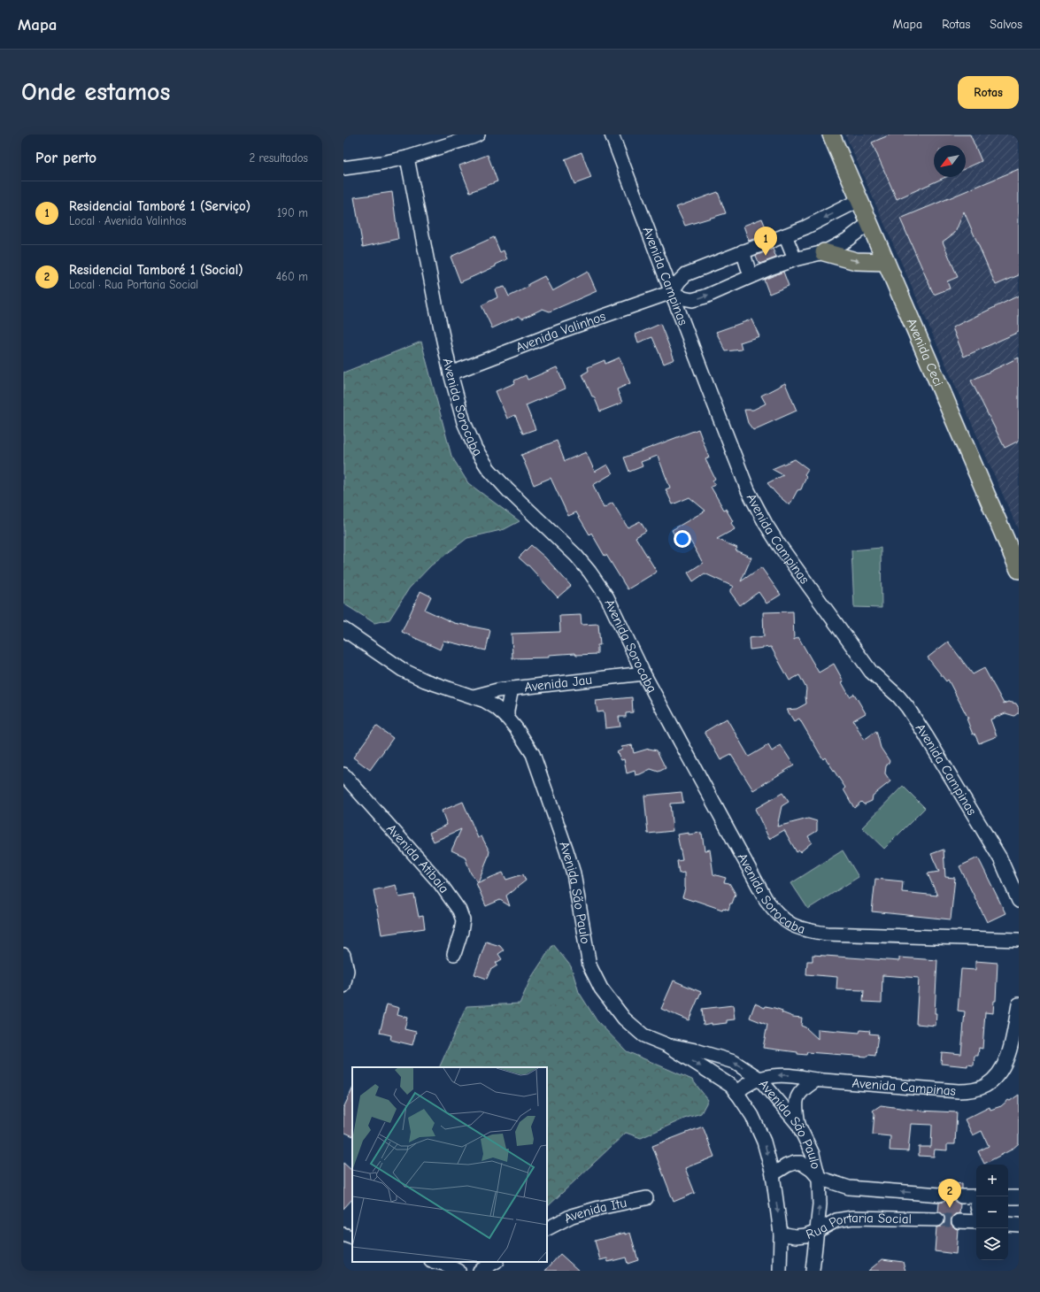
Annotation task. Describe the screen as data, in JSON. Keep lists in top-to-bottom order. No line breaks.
{"streets":{"main road":["Avenida Ceci"],"street":["Avenida Campinas","Avenida Valinhos","Avenida Sorocaba","Avenida Jau","Avenida Atibaia","Avenida São Paulo","Avenida Itu","Rua Portaria Social"]},"crossings":[["Avenida Campinas","Avenida Valinhos"],["Avenida Campinas","Avenida São Paulo"],["Avenida Valinhos","Avenida Sorocaba"],["Avenida Sorocaba","Avenida Jau"],["Avenida Jau","Avenida São Paulo"],["Avenida São Paulo","Rua Portaria Social"]],"north":"bottom left","page":{"header":"Mapa","nav":["Mapa","Rotas","Salvos"],"buttons":"Rotas","title":"Onde estamos","heading":["Por perto","2 resultados"],"list":[{"mark":"1","name":"Residencial Tamboré 1 (Serviço)","note":"Local · Avenida Valinhos","value":"190 m"},{"mark":"2","name":"Residencial Tamboré 1 (Social)","note":"Local · Rua Portaria Social","value":"460 m"}],"pins":["1","2"],"map_buttons":["+","−"]}}
